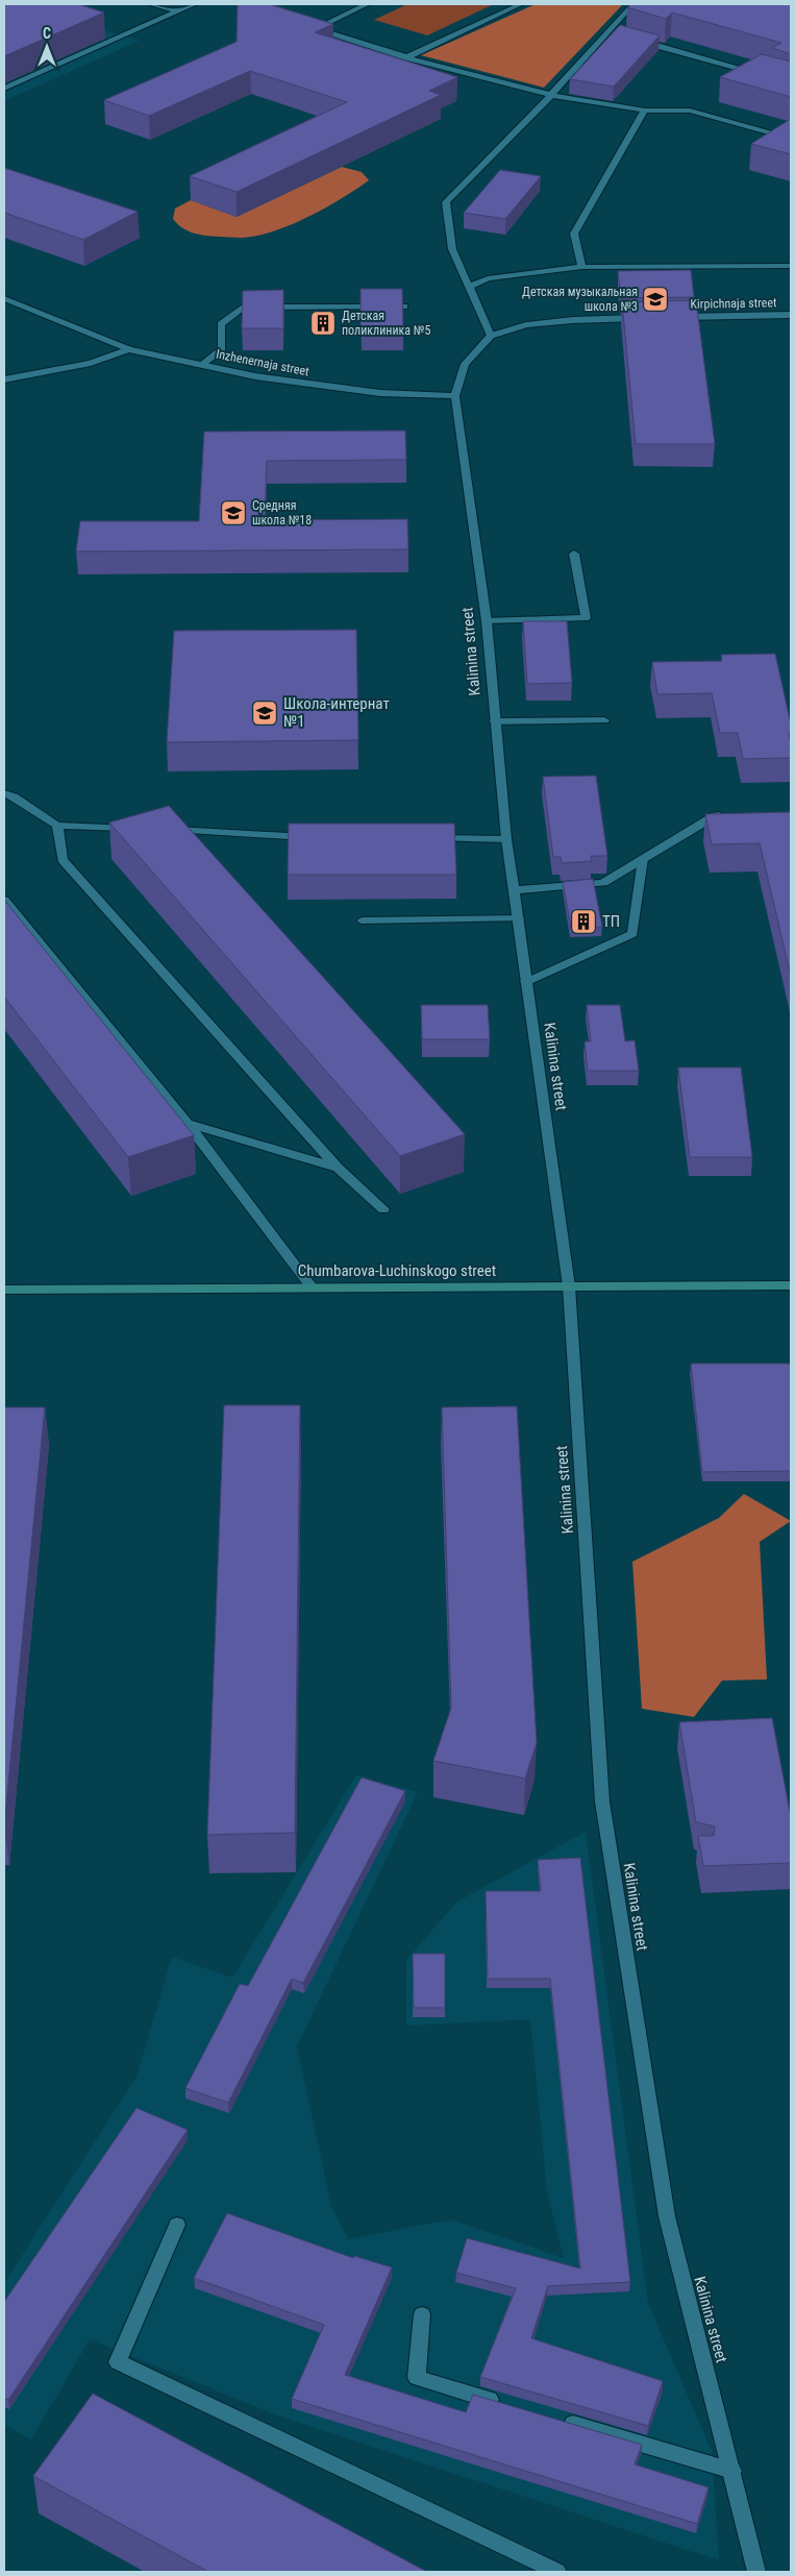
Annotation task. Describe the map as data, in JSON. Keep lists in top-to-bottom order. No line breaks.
{"streets":{"street":["Kirpichnaja street","Inzhenernaja street","Kalinina street","Chumbarova-Luchinskogo street"]},"crossings":[["Inzhenernaja street","Kalinina street"],["Kalinina street","Chumbarova-Luchinskogo street"]],"places":{"school or university":["Детская музыкальная школа №3","Средняя школа №18","Школа-интернат №1"],"building":["Детская поликлиника №5","ТП"]},"north":"top"}
